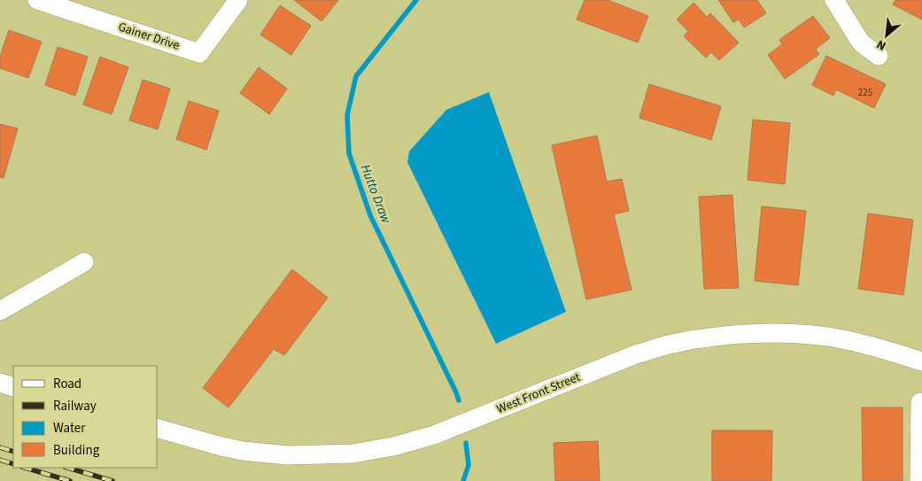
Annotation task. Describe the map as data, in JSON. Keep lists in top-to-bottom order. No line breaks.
{"streets":{"street":["Gainer Drive","West Front Street"]},"water":["Hutto Draw"],"house_numbers":["225"],"legend":["Road","Railway","Water","Building"],"north":"bottom left"}
